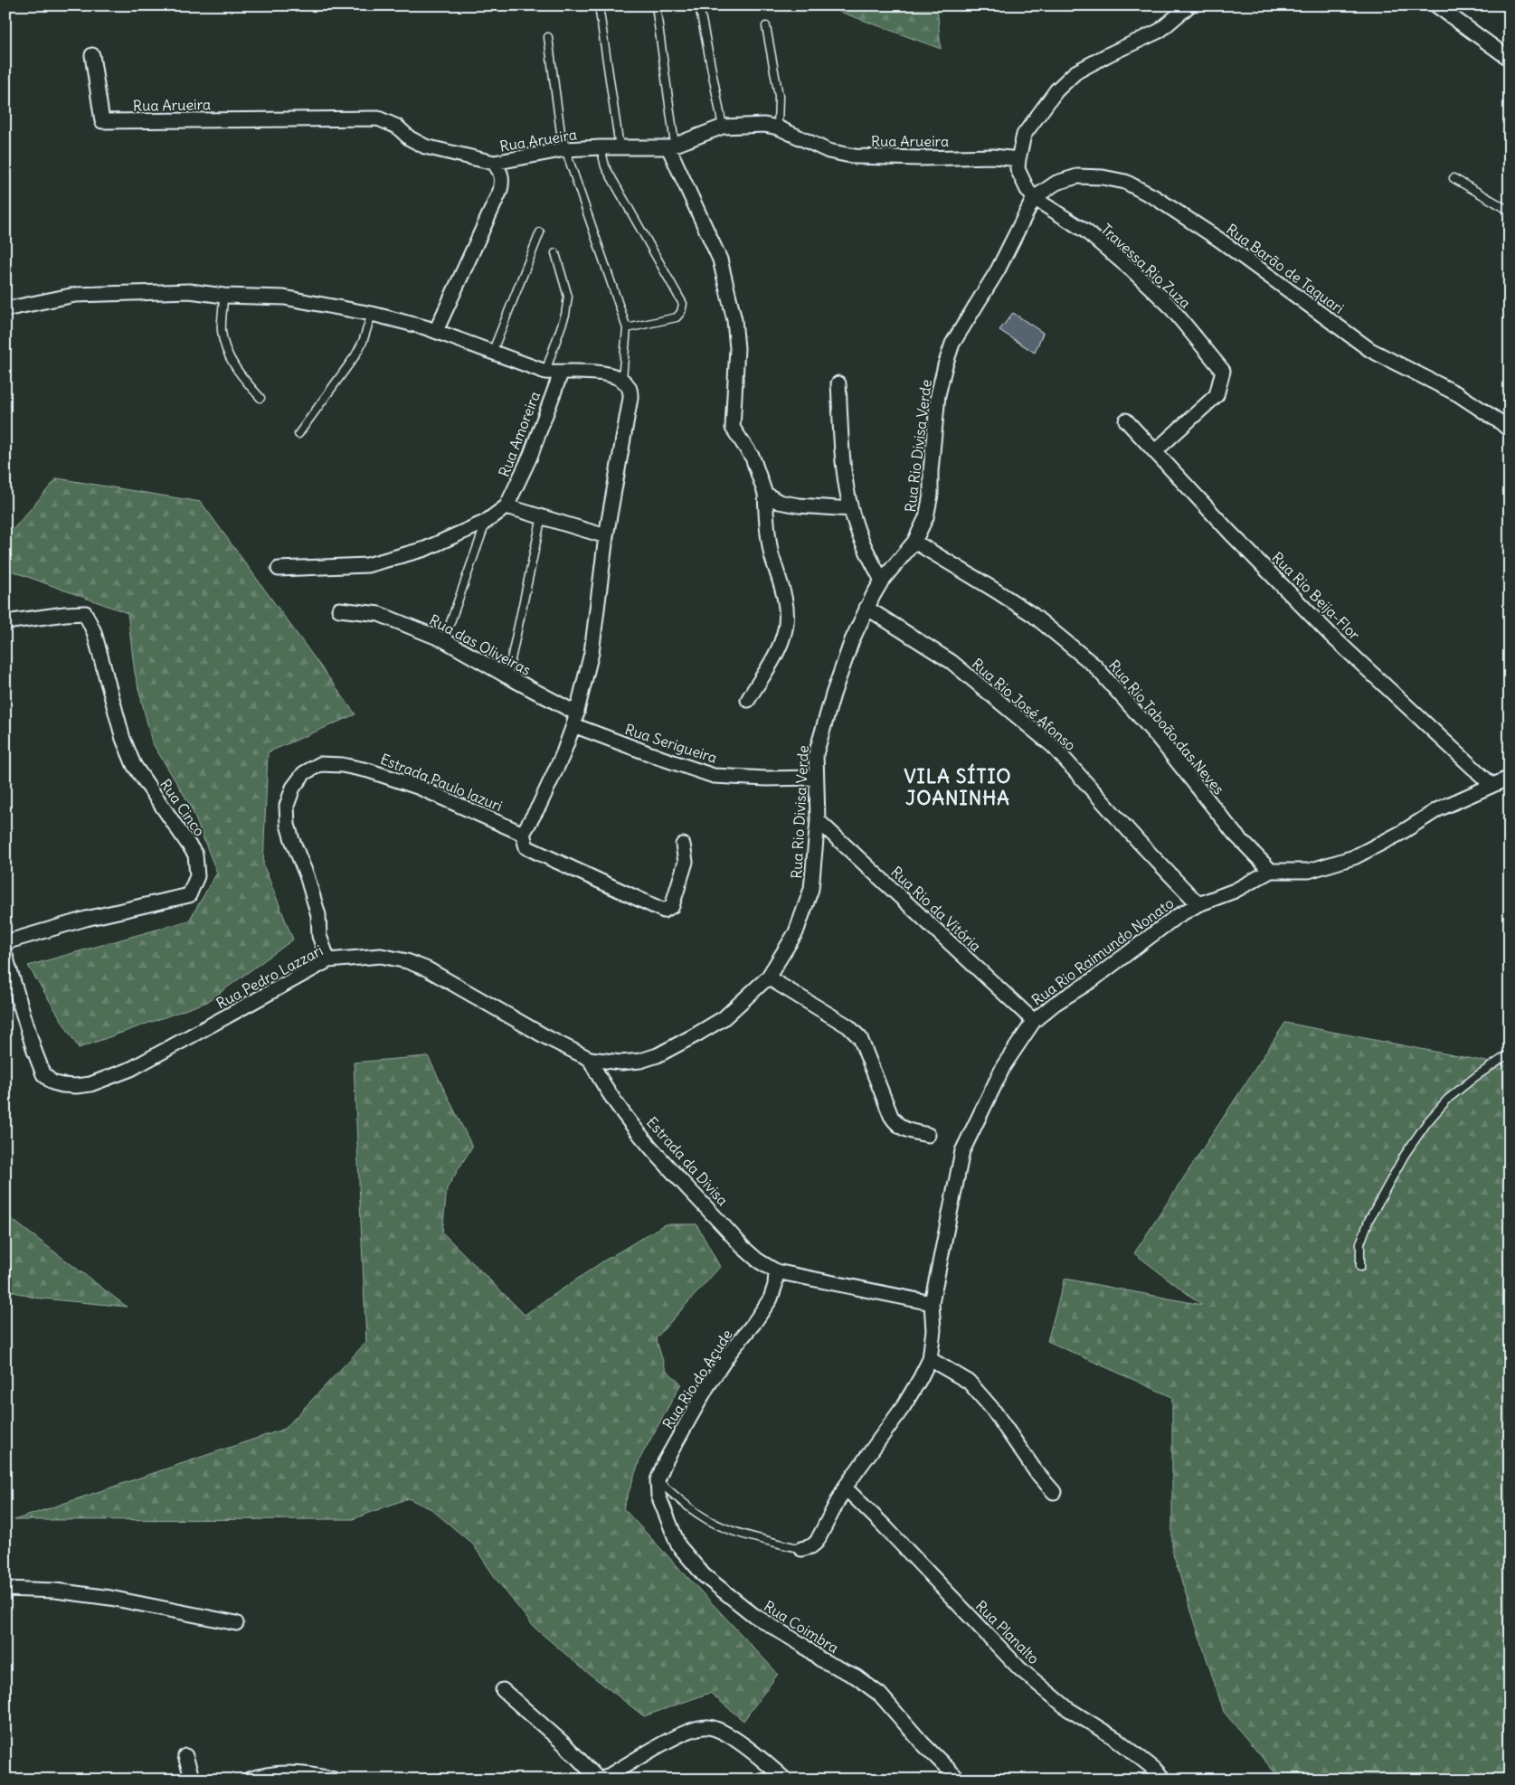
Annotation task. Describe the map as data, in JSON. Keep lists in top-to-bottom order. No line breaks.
{"streets":{"street":["Rua Arueira","Travessa Rio Zuza","Rua Barão de Taquari","Rua Amoreira","Rua Rio Divisa Verde","Rua Rio Beija-Flor","Rua das Oliveiras","Rua Rio José Afonso","Rua Rio Taboão das Neves","Rua Serigueira","Estrada Paulo lazuri","Rua Cinco","Rua Rio da Vitória","Rua Rio Raimundo Nonato","Rua Pedro Lazzari","Estrada da Divisa","Rua Rio do Açude","Rua Coimbra","Rua Planalto"]},"crossings":[["Travessa Rio Zuza","Rua Barão de Taquari"],["Travessa Rio Zuza","Rua Rio Divisa Verde"],["Travessa Rio Zuza","Rua Rio Beija-Flor"],["Rua Barão de Taquari","Rua Rio Divisa Verde"],["Rua Rio Divisa Verde","Rua Rio José Afonso"],["Rua Rio Divisa Verde","Rua Rio Taboão das Neves"],["Rua Rio Divisa Verde","Rua Serigueira"],["Rua Rio Divisa Verde","Rua Rio da Vitória"],["Rua Rio Divisa Verde","Rua Pedro Lazzari"],["Rua Rio Divisa Verde","Estrada da Divisa"],["Rua Rio Beija-Flor","Rua Rio Raimundo Nonato"],["Rua das Oliveiras","Rua Serigueira"],["Rua Rio José Afonso","Rua Rio Raimundo Nonato"],["Rua Rio Taboão das Neves","Rua Rio Raimundo Nonato"],["Estrada Paulo lazuri","Rua Pedro Lazzari"],["Rua Rio da Vitória","Rua Rio Raimundo Nonato"],["Rua Rio Raimundo Nonato","Estrada da Divisa"],["Rua Rio Raimundo Nonato","Rua Planalto"],["Rua Pedro Lazzari","Estrada da Divisa"],["Estrada da Divisa","Rua Rio do Açude"],["Rua Rio do Açude","Rua Coimbra"]],"districts":["VILA SÍTIO JOANINHA"]}
